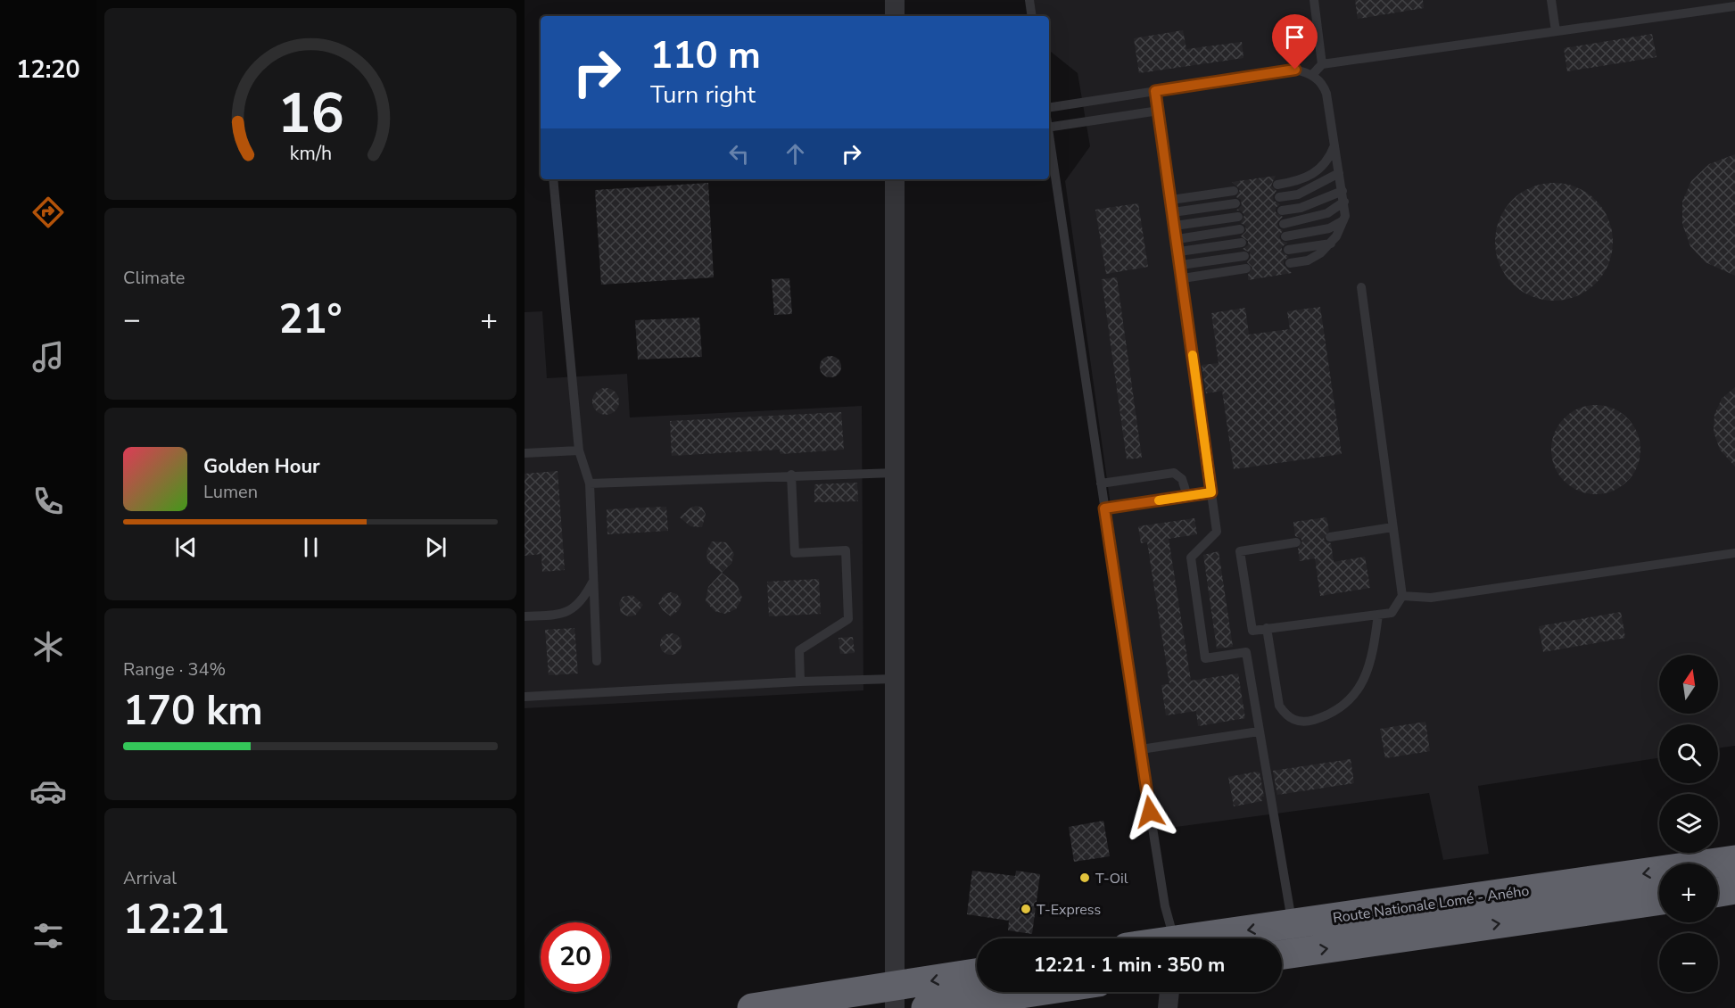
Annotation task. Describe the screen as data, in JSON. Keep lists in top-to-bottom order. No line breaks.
{"streets":{"highway":["Route Nationale Lomé - Aného"]},"places":["T-Oil","T-Express"],"north":"top","page":{"tabs":"12:20","turn":["110 m","Turn right"],"tile":["Climate",["Range · 34%","170 km"],["Arrival","12:21"]],"heat":["−","21°","+"],"song":["Golden Hour","Lumen"],"map_buttons":["+","−"],"limit":"20","trip":"12:21 · 1 min · 350 m","gauge":["16","km/h"]}}
